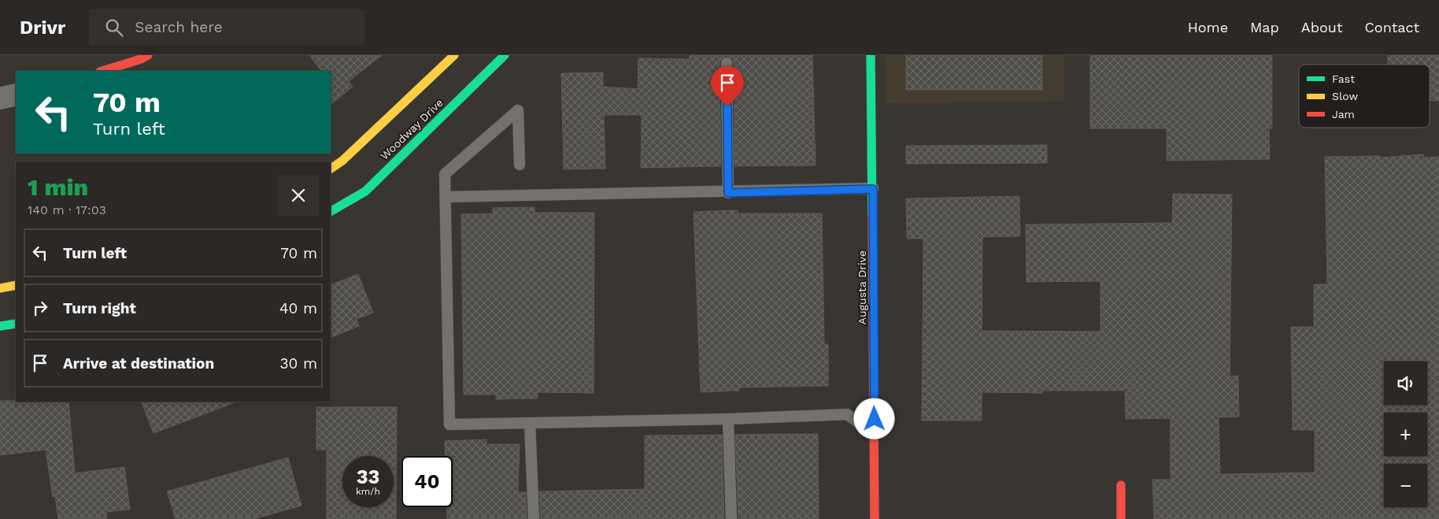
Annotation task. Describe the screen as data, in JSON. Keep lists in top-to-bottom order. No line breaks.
{"streets":{"street":["Woodway Drive","Augusta Drive"]},"legend":["Fast","Slow","Jam"],"page":{"header":"Drivr","search":"Search here","nav":["Home","Map","About","Contact"],"turn":["70 m","Turn left"],"heading":["1 min","140 m · 17:03"],"list":[{"name":"Turn left","value":"70 m"},{"name":"Turn right","value":"40 m"},{"name":"Arrive at destination","value":"30 m"}],"map_buttons":["+","−"],"speed":"33 km/h","limit":"40"}}
